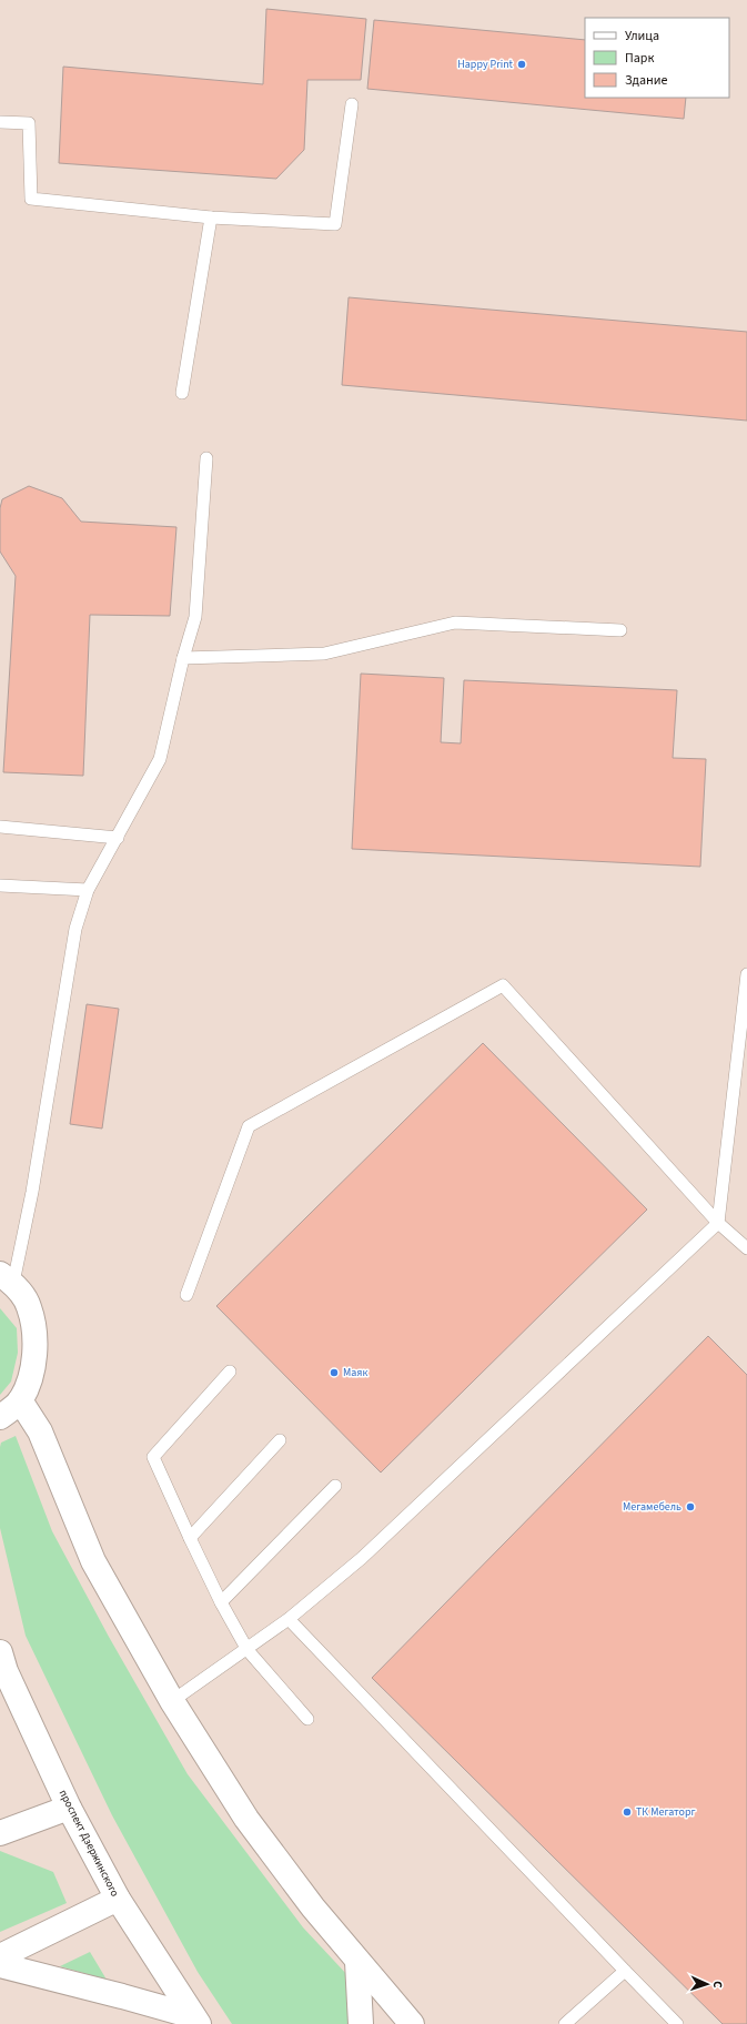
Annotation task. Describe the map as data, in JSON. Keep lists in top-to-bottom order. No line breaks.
{"streets":{"street":["проспект Дзержинского"]},"places":["Happy Print","Маяк","Мегамебель","ТК Мегаторг"],"legend":["Улица","Парк","Здание"],"north":"right"}
